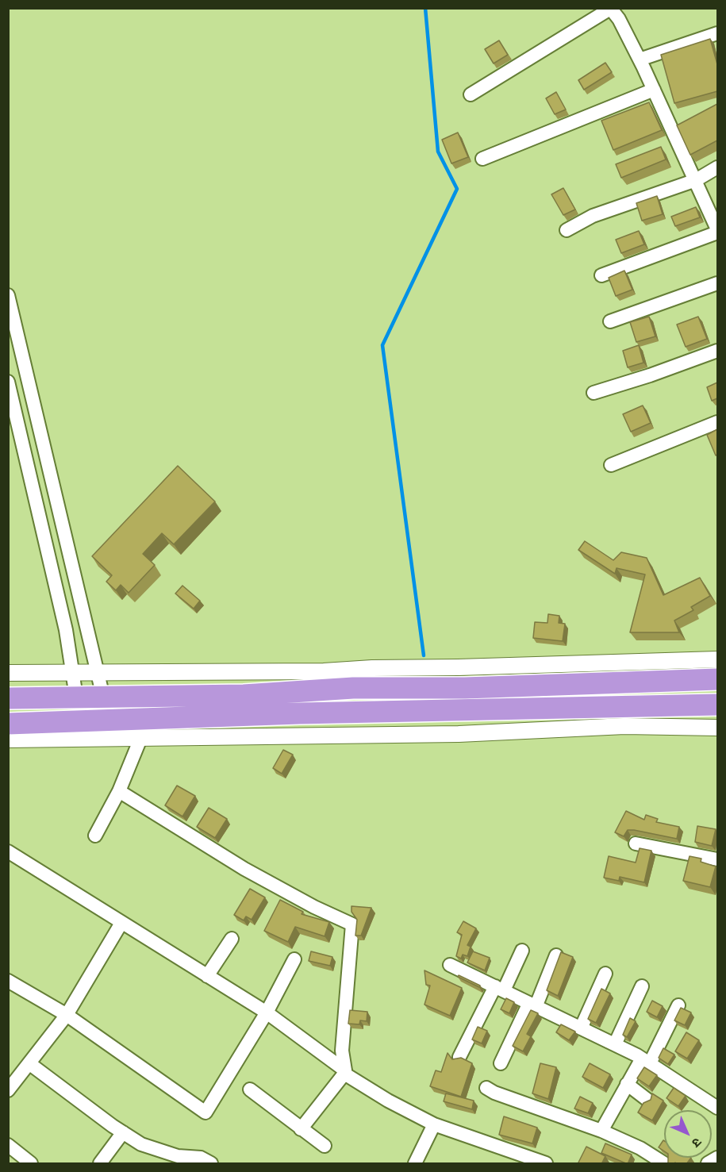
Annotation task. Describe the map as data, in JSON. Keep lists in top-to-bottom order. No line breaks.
{"north":"bottom right"}
